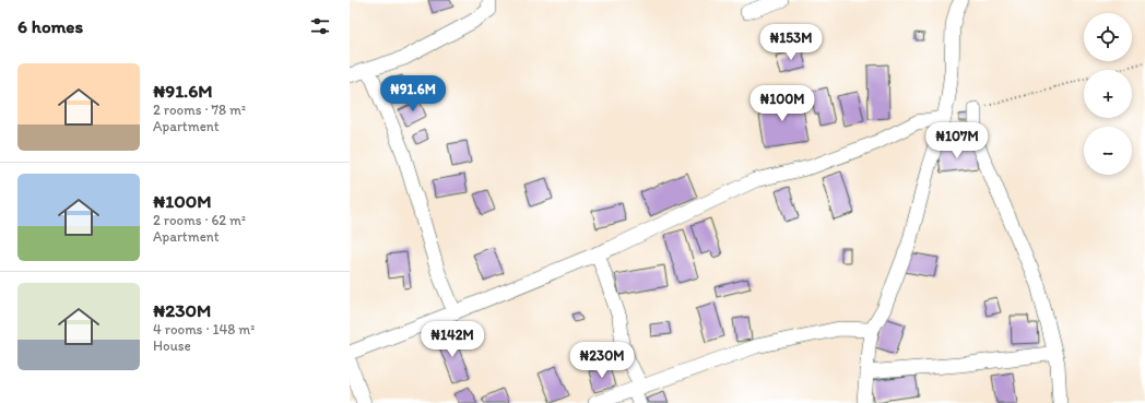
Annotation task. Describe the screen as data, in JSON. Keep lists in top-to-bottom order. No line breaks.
{"page":{"heading":"6 homes","map_buttons":["+","−"],"price":["₦153M","₦91.6M","₦100M","₦107M","₦142M","₦230M"],"list":[{"name":"₦91.6M","note":"2 rooms · 78 m² · Apartment"},{"name":"₦100M","note":"2 rooms · 62 m² · Apartment"},{"name":"₦230M","note":"4 rooms · 148 m² · House"}]}}
